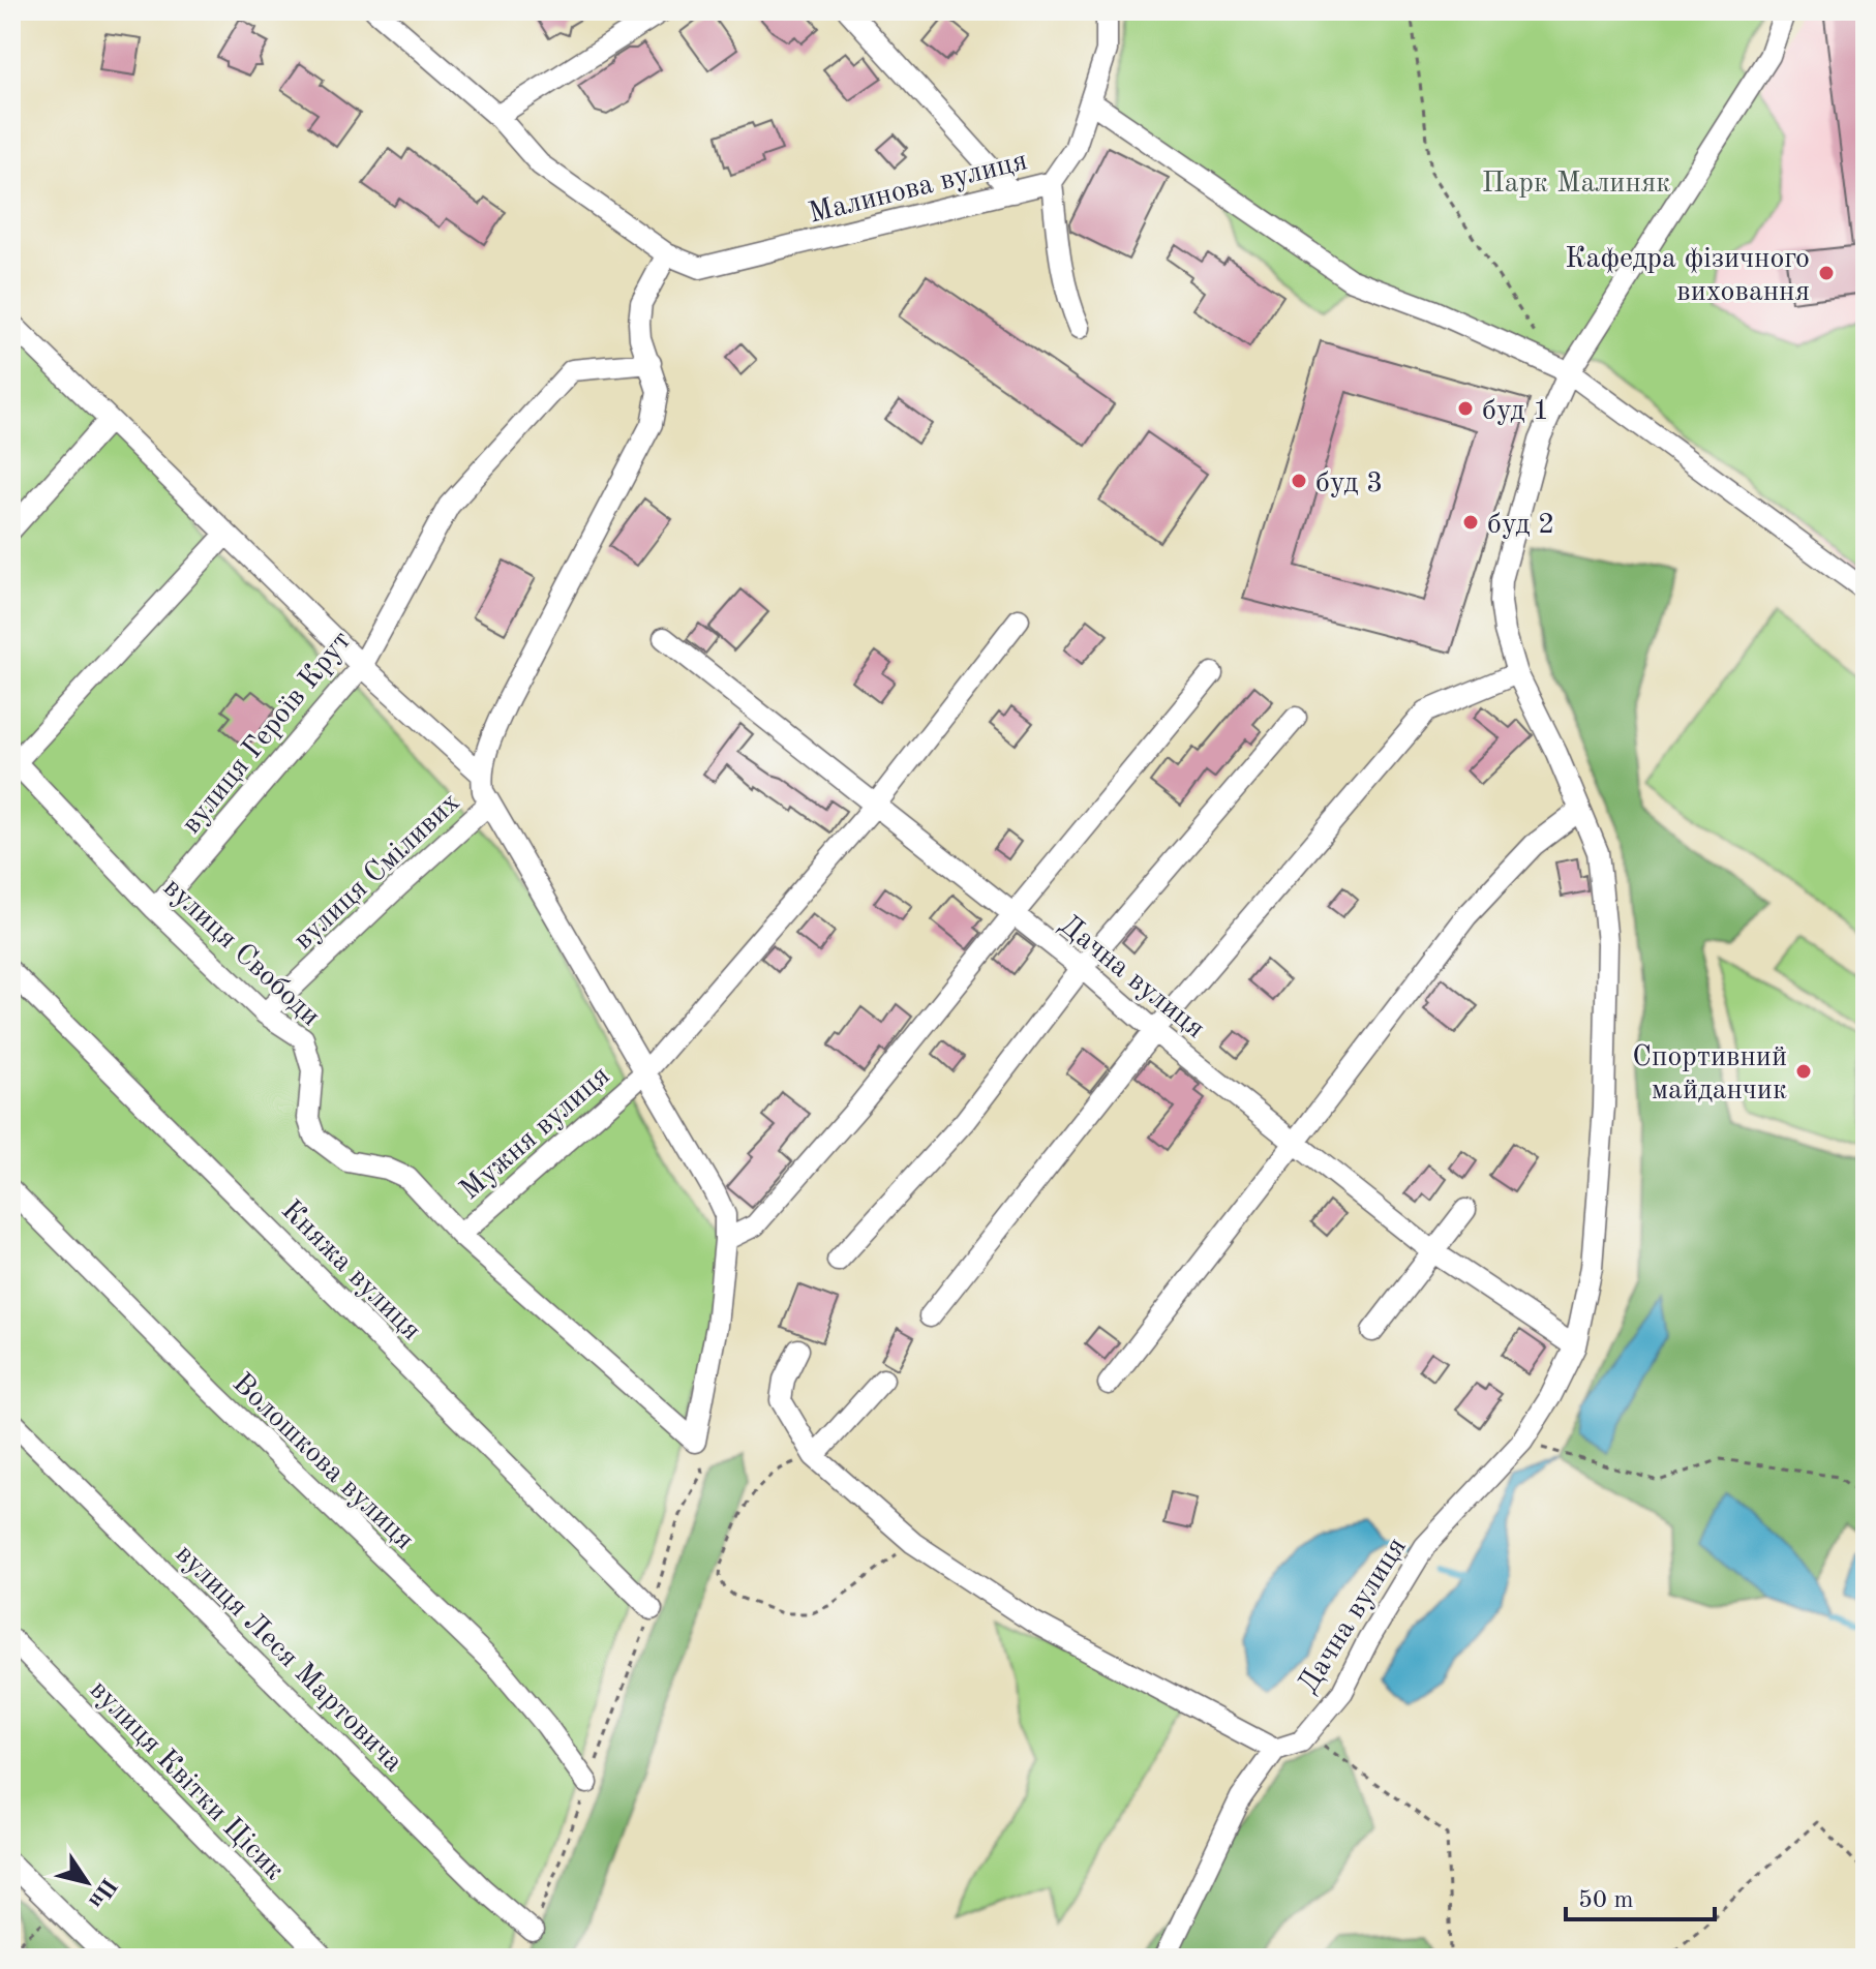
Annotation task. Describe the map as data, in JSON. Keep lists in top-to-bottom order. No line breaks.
{"streets":{"street":["Малинова вулиця","вулиця Героїв Крут","вулиця Сміливих","вулиця Свободи","Дачна вулиця","Мужня вулиця","Княжа вулиця","Волошкова вулиця","вулиця Леся Мартовича","вулиця Квітки Цісик"]},"crossings":[["вулиця Героїв Крут","вулиця Свободи"],["вулиця Сміливих","вулиця Свободи"],["вулиця Свободи","Мужня вулиця"],["Дачна вулиця","Мужня вулиця"]],"parks":["Парк Малиняк"],"places":["Кафедра фізичного виховання","буд 1","буд 3","буд 2","Спортивний майданчик"],"scale_bar":"50 m","north":"bottom right"}
